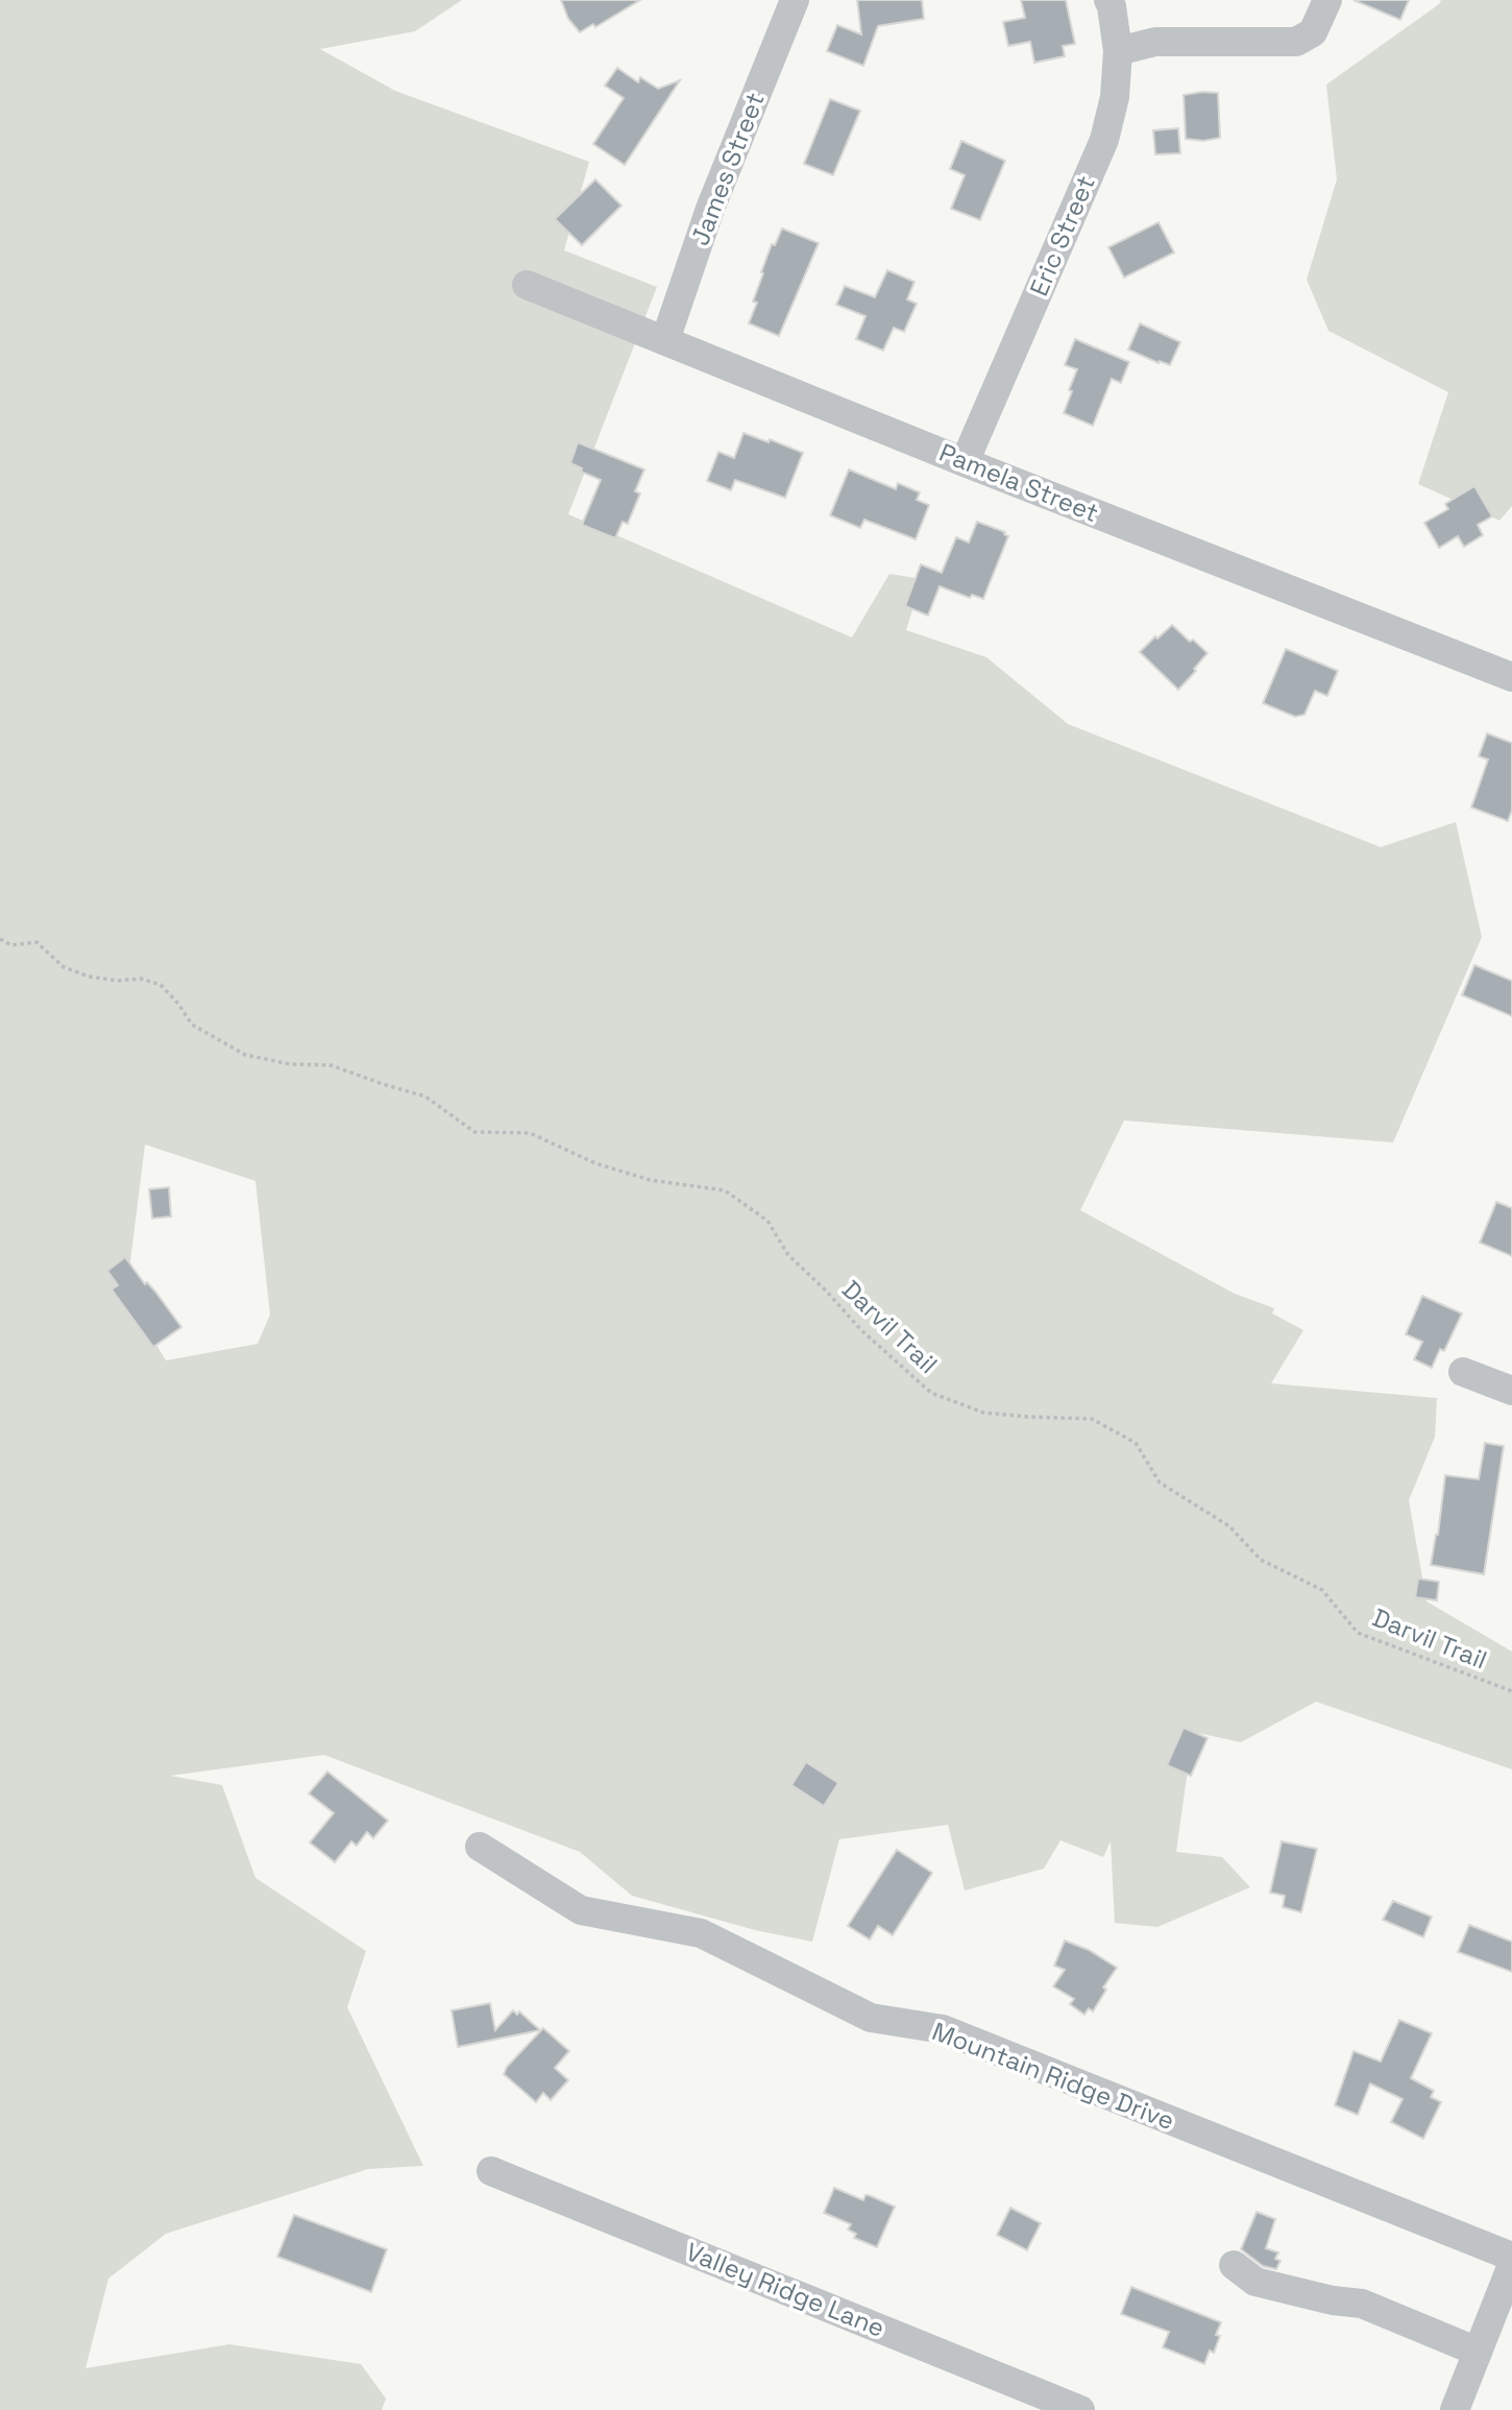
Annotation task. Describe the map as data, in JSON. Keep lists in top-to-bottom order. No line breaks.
{"streets":{"street":["James Street","Eric Street","Pamela Street","Mountain Ridge Drive","Valley Ridge Lane"],"path":["Darvil Trail"]},"crossings":[["James Street","Pamela Street"],["Eric Street","Pamela Street"]]}
